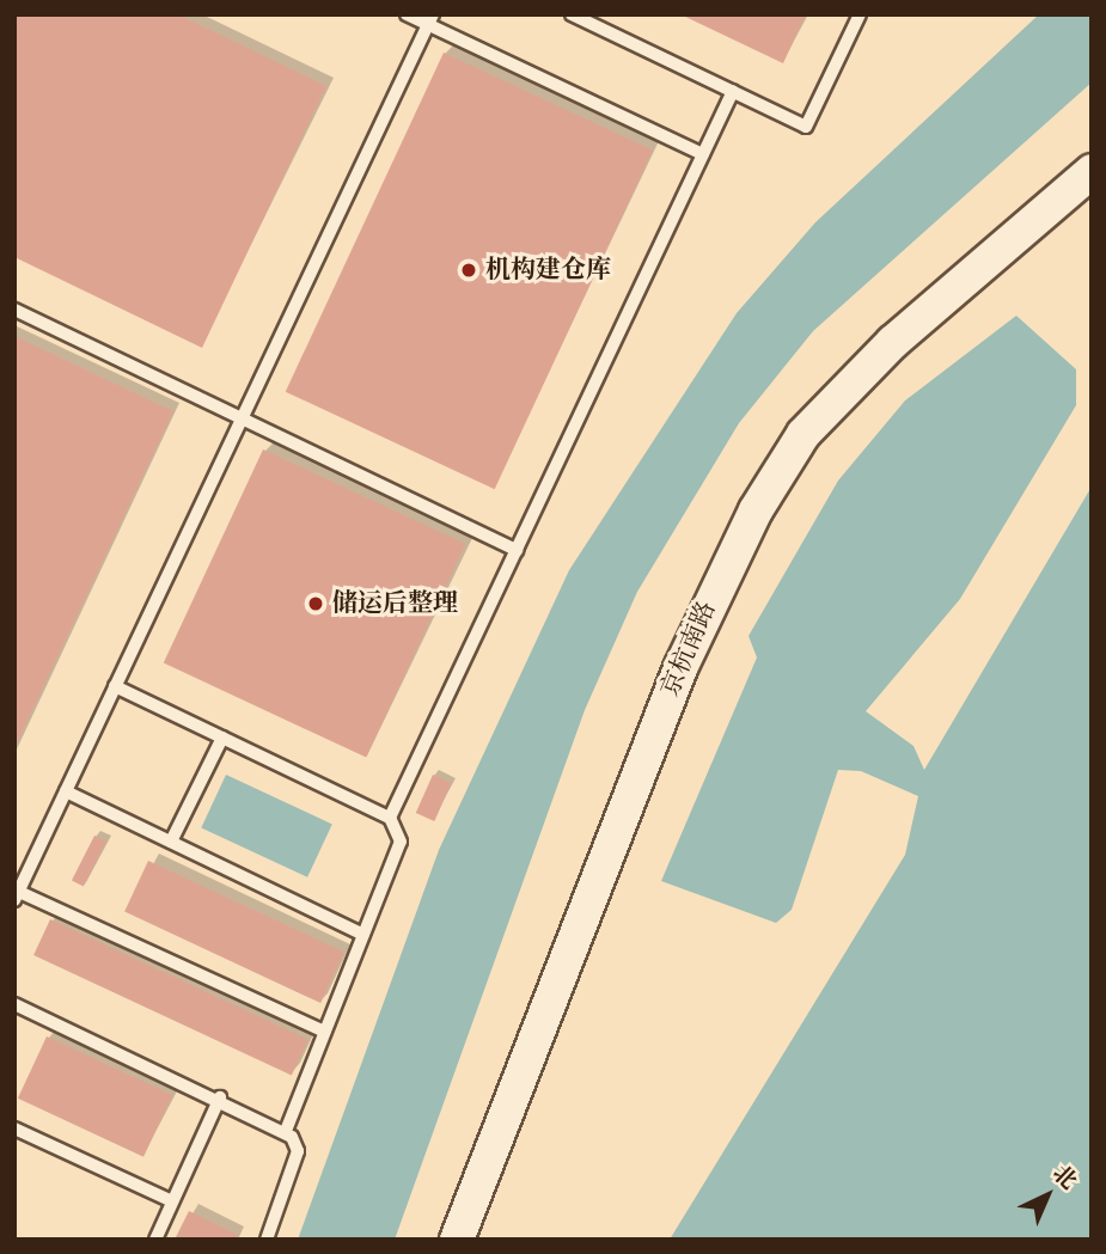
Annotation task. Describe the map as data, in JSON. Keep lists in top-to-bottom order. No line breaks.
{"streets":{"street":["京杭南路"]},"places":["机构建仓库","储运后整理"],"north":"top right"}
